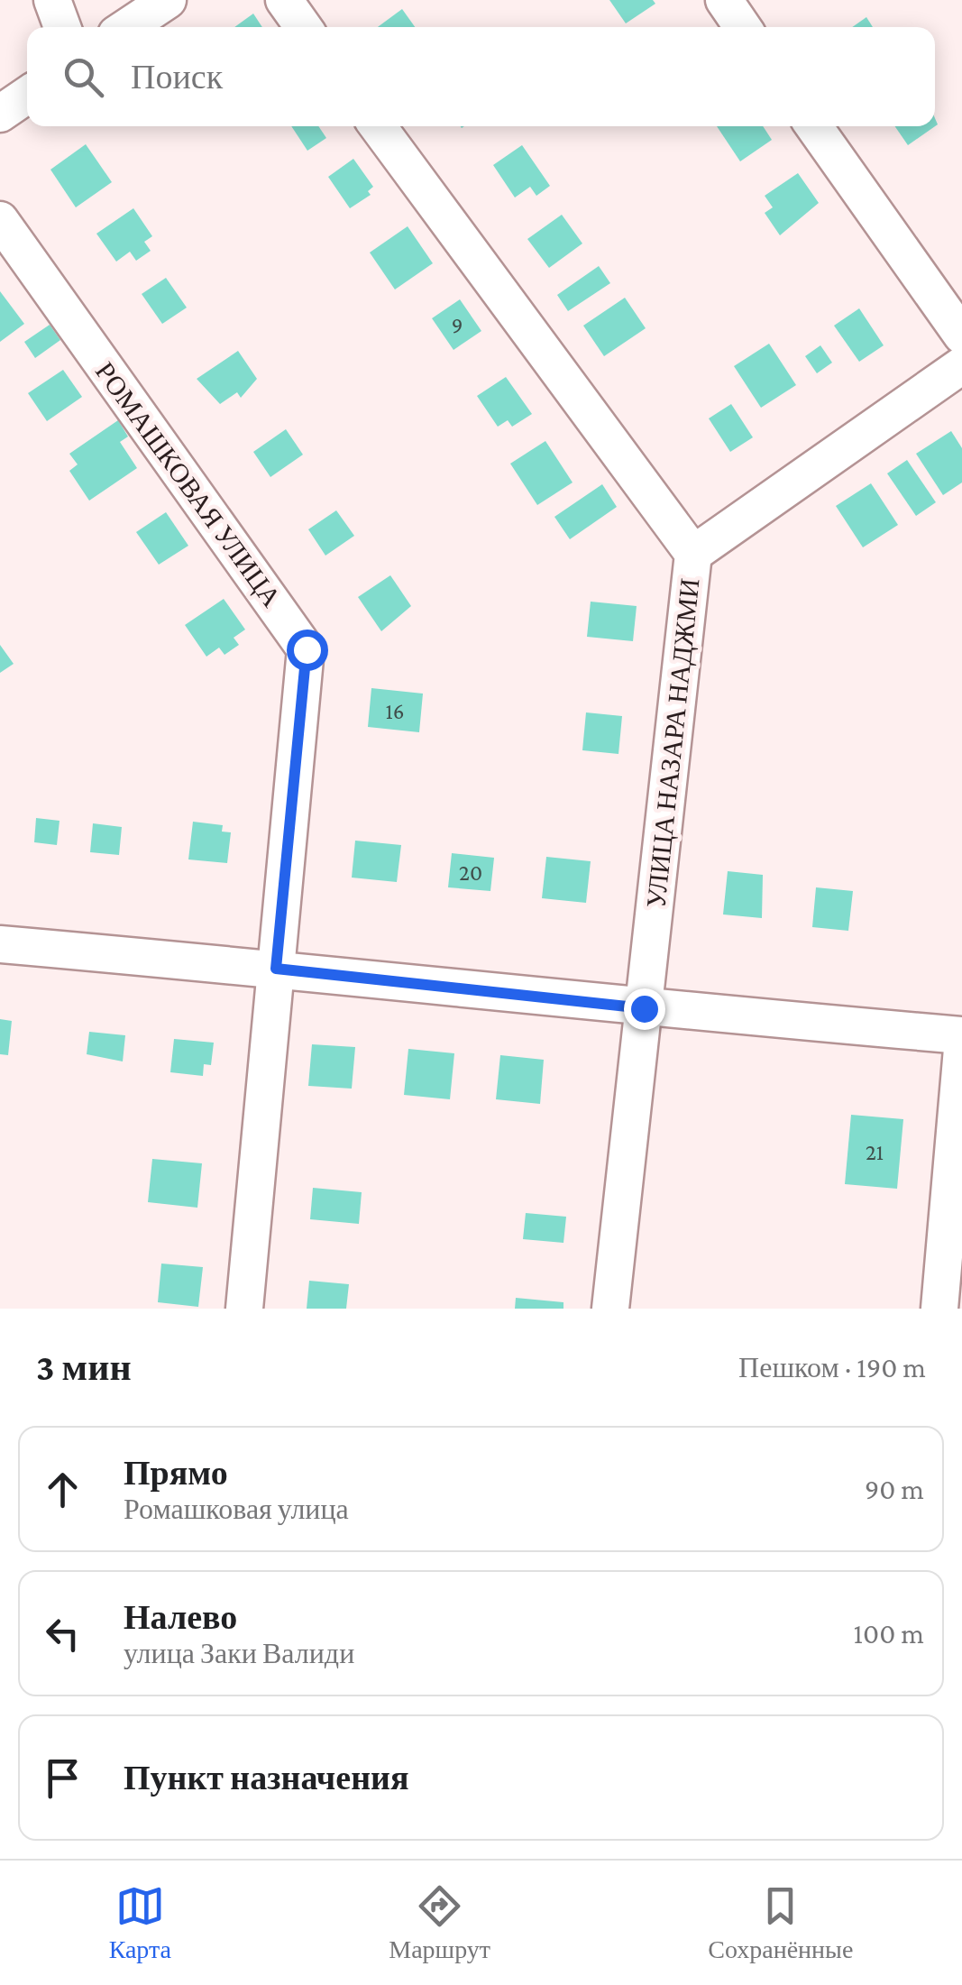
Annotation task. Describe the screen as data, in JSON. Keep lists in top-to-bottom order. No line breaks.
{"streets":{"street":["РОМАШКОВАЯ УЛИЦА","УЛИЦА НАЗАРА НАДЖМИ"]},"house_numbers":["9","16","20","21"],"page":{"search":"Поиск","heading":["3 мин","Пешком · 190 m"],"list":[["Прямо","Ромашковая улица","90 m"],["Налево","улица Заки Валиди","100 m"],"Пункт назначения"],"nav":["Карта","Маршрут","Сохранённые"]}}
